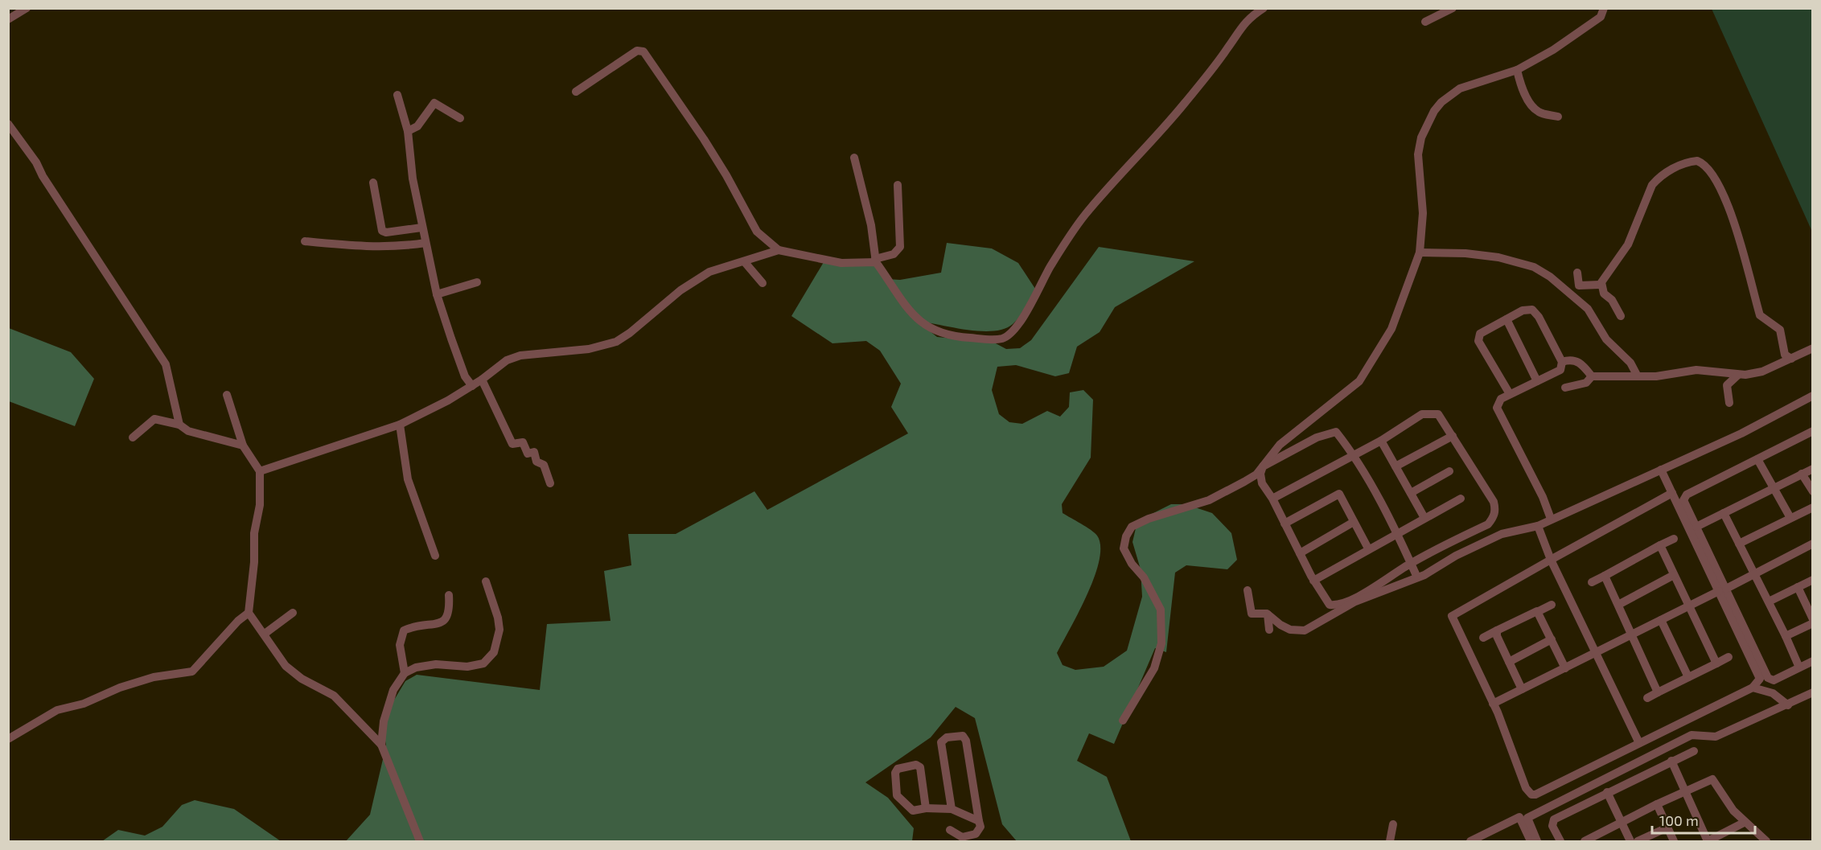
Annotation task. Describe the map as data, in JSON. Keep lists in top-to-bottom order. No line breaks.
{"scale_bar":"100 m"}
